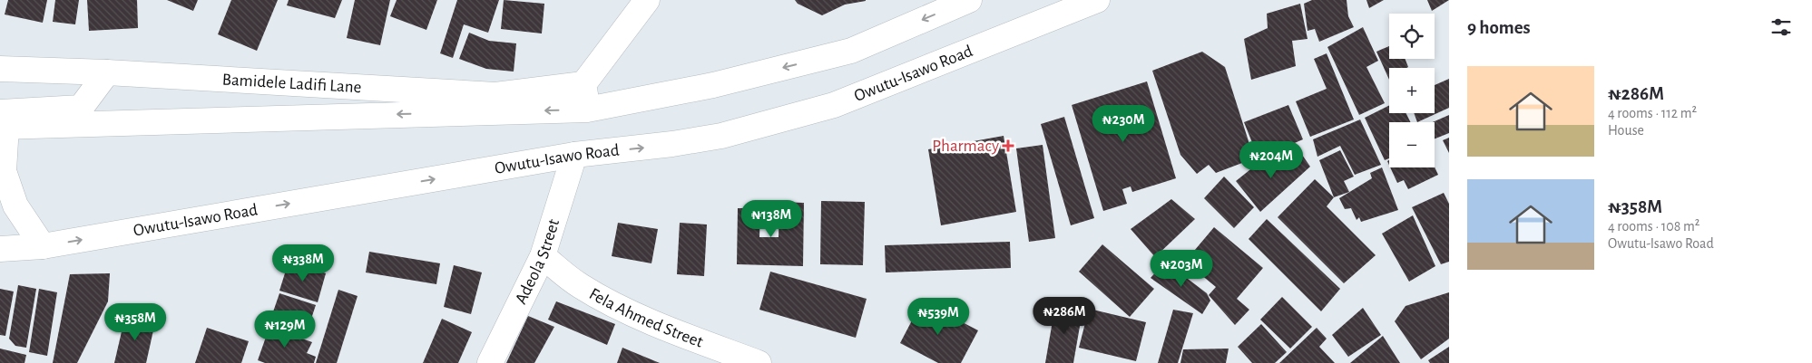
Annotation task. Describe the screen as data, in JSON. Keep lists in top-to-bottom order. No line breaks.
{"streets":{"street":["Owutu-Isawo Road","Bamidele Ladifi Lane","Adeola Street","Fela Ahmed Street"]},"crossings":[["Owutu-Isawo Road","Adeola Street"],["Adeola Street","Fela Ahmed Street"]],"places":{"health":["Pharmacy"]},"page":{"heading":"9 homes","map_buttons":["+","−"],"list":[{"name":"₦286M","note":"4 rooms · 112 m² · House"},{"name":"₦358M","note":"4 rooms · 108 m² · Owutu-Isawo Road"}],"price":["₦230M","₦204M","₦138M","₦338M","₦203M","₦286M","₦539M","₦358M","₦129M"]}}
